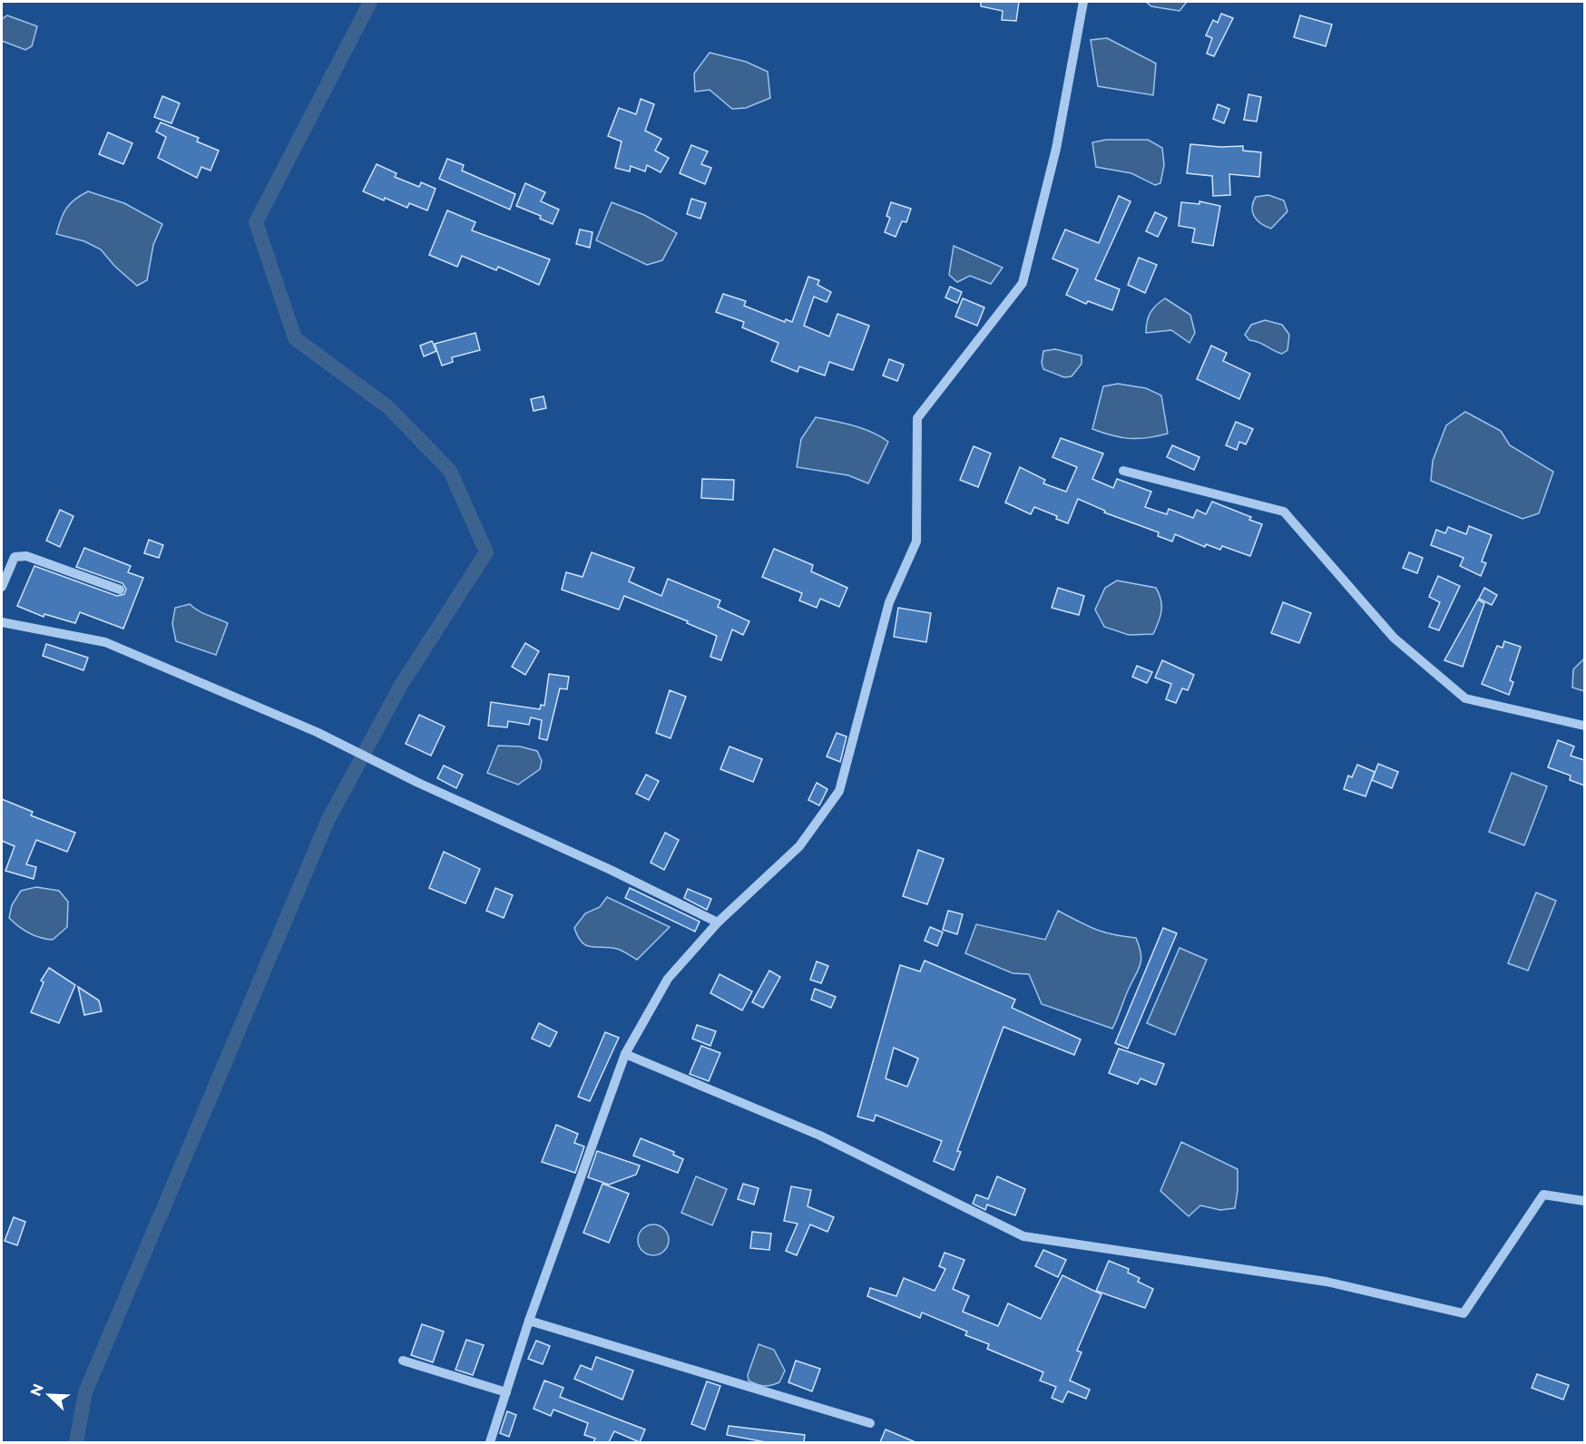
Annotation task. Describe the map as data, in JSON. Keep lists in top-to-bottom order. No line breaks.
{"north":"top left"}
